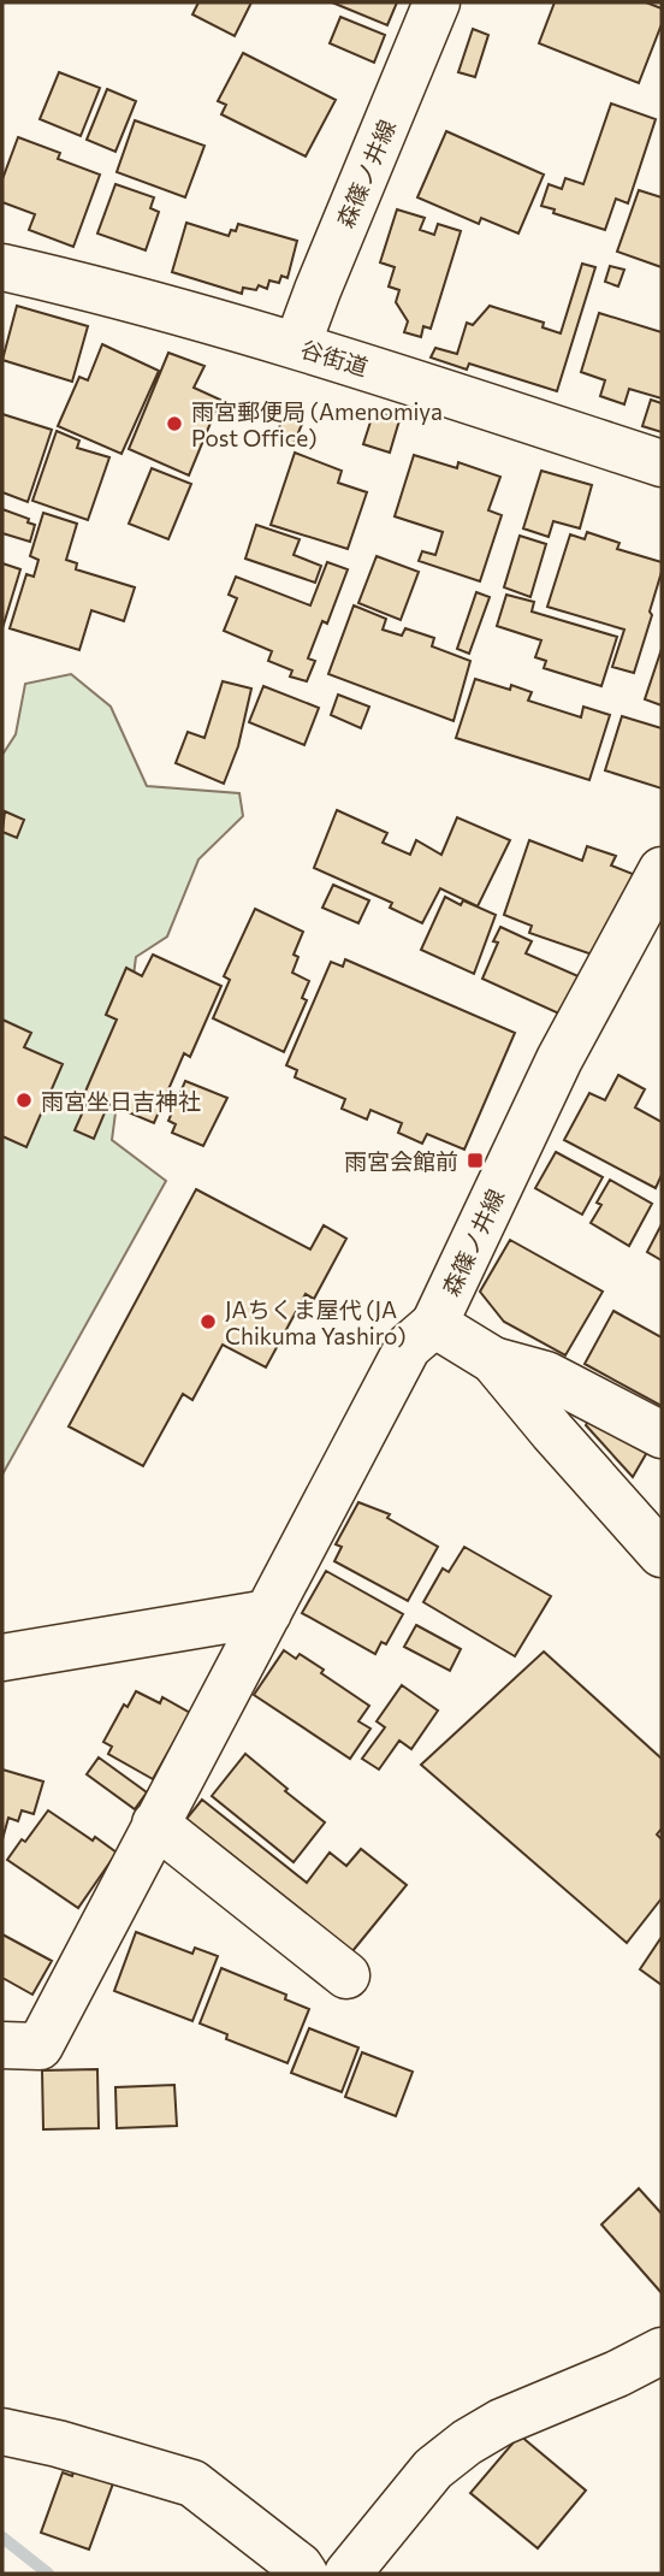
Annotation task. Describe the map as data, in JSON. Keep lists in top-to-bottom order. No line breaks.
{"streets":{"street":["森篠ノ井線","谷街道"]},"crossings":[["森篠ノ井線","谷街道"]],"places":{"other":["雨宮郵便局 (Amenomiya Post Office)","雨宮坐日吉神社","JAちくま屋代 (JA Chikuma Yashiro)"],"transit":["雨宮会館前"]}}
